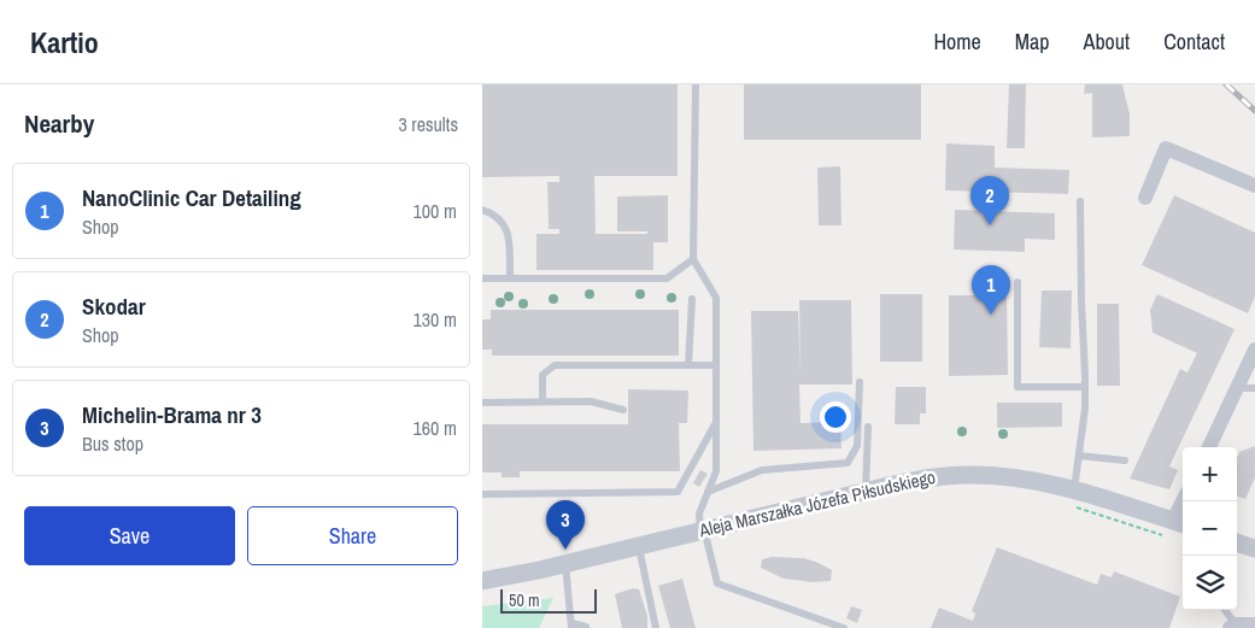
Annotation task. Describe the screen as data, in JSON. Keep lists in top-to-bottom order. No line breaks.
{"streets":{"street":["Aleja Marszałka Józefa Piłsudskiego"]},"scale_bar":"50 m","page":{"header":"Kartio","nav":["Home","Map","About","Contact"],"heading":["Nearby","3 results"],"list":[{"mark":"1","name":"NanoClinic Car Detailing","note":"Shop","value":"100 m"},{"mark":"2","name":"Skodar","note":"Shop","value":"130 m"},{"mark":"3","name":"Michelin-Brama nr 3","note":"Bus stop","value":"160 m"}],"pins":["2","1","3"],"map_buttons":["+","−"],"buttons":["Save","Share"],"scale":"50 m"}}
